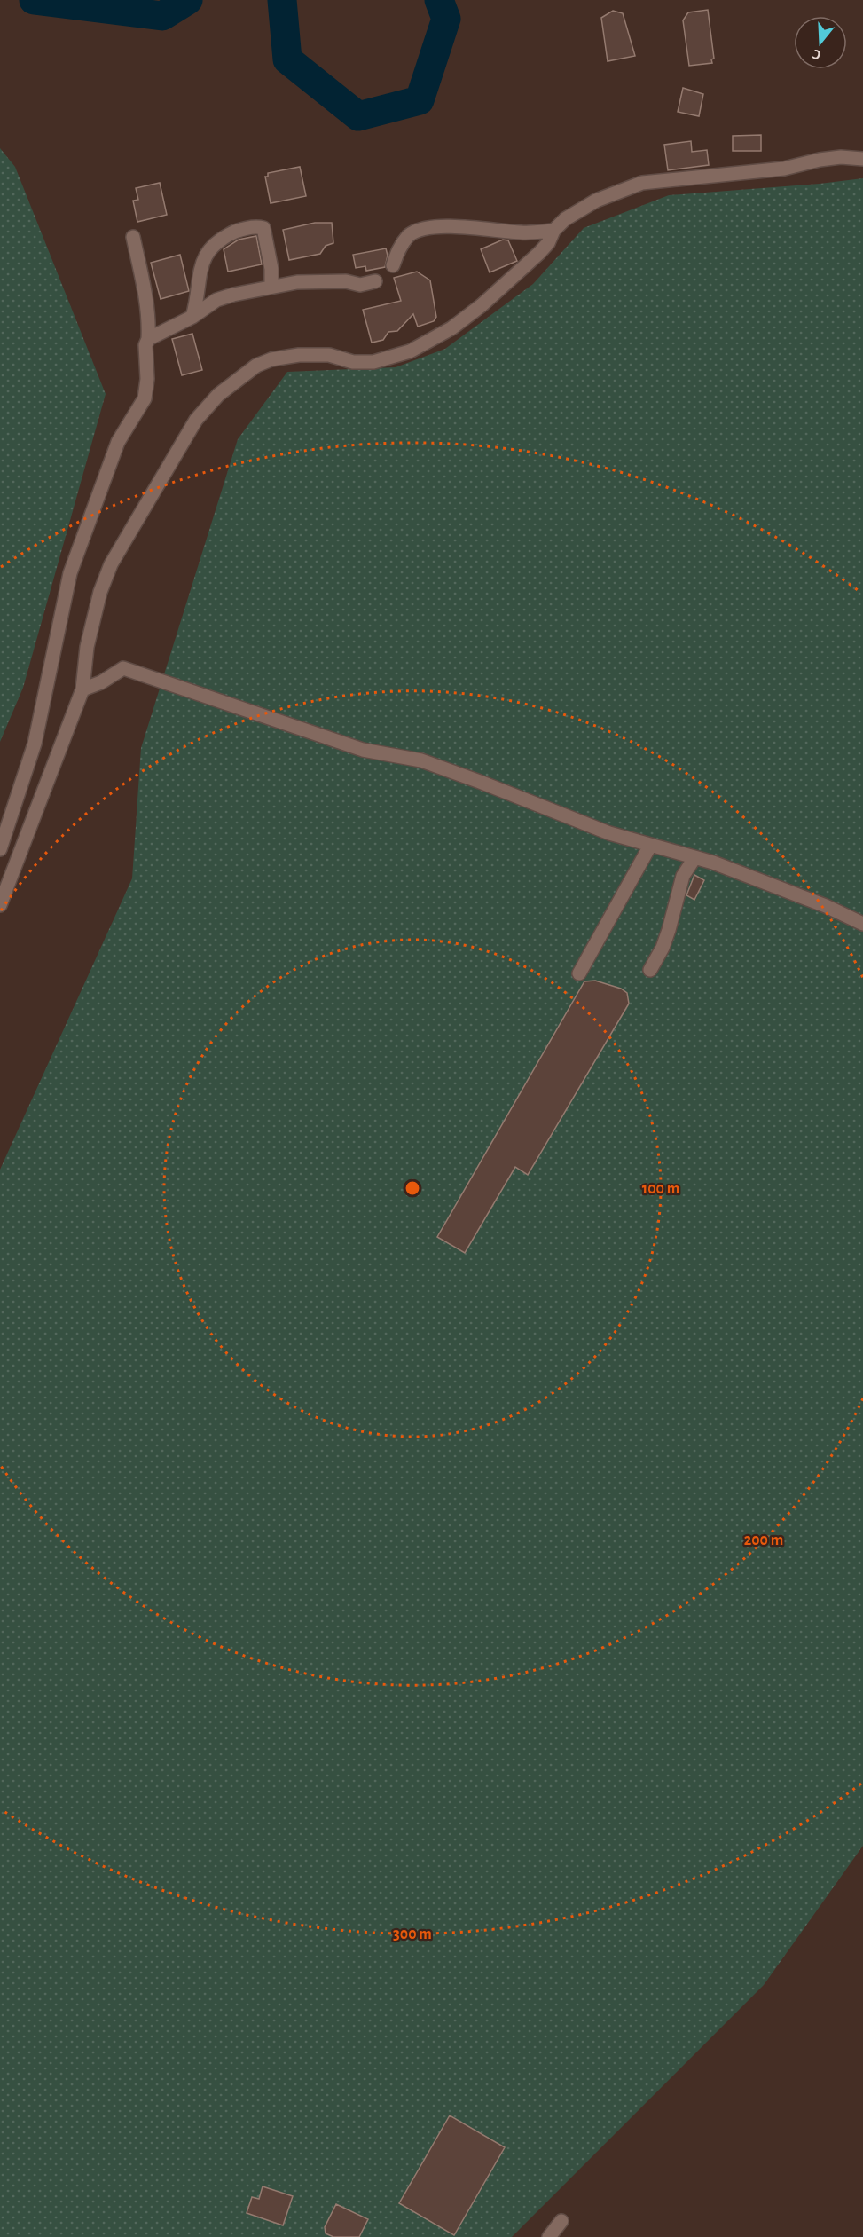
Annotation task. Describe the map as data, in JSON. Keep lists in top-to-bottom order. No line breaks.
{"north":"bottom","rings":["100 m","200 m","300 m"]}
